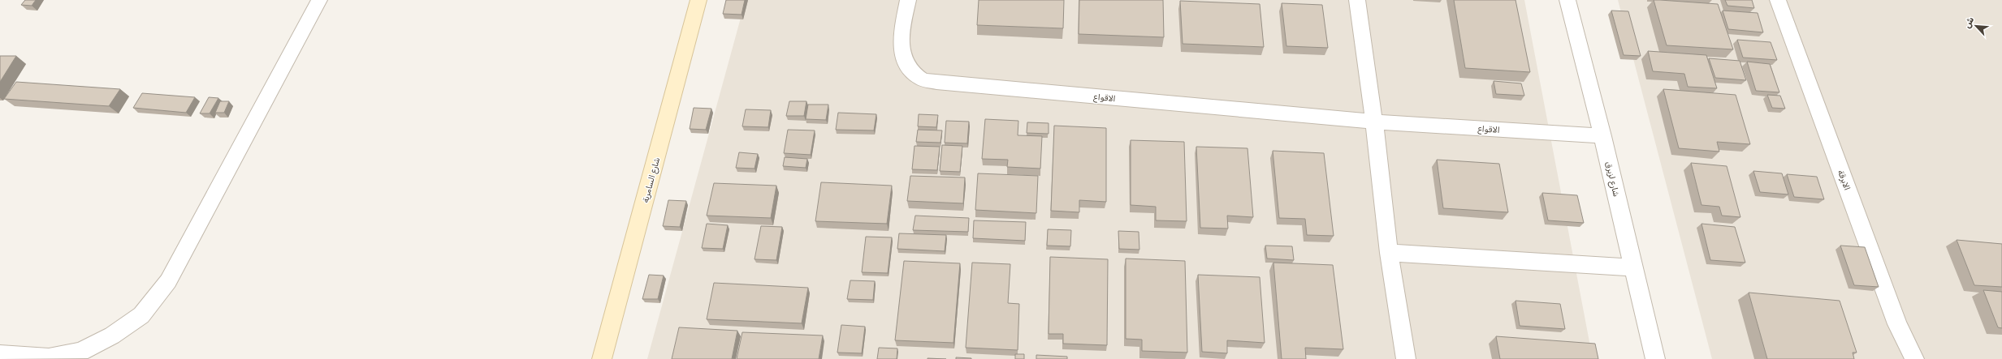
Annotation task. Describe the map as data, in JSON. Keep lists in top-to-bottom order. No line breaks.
{"streets":{"street":["الاقواع","شارع لزيرق","شارع السامرية","الابرقة"]},"crossings":[["الاقواع","شارع لزيرق"]],"north":"top left"}
